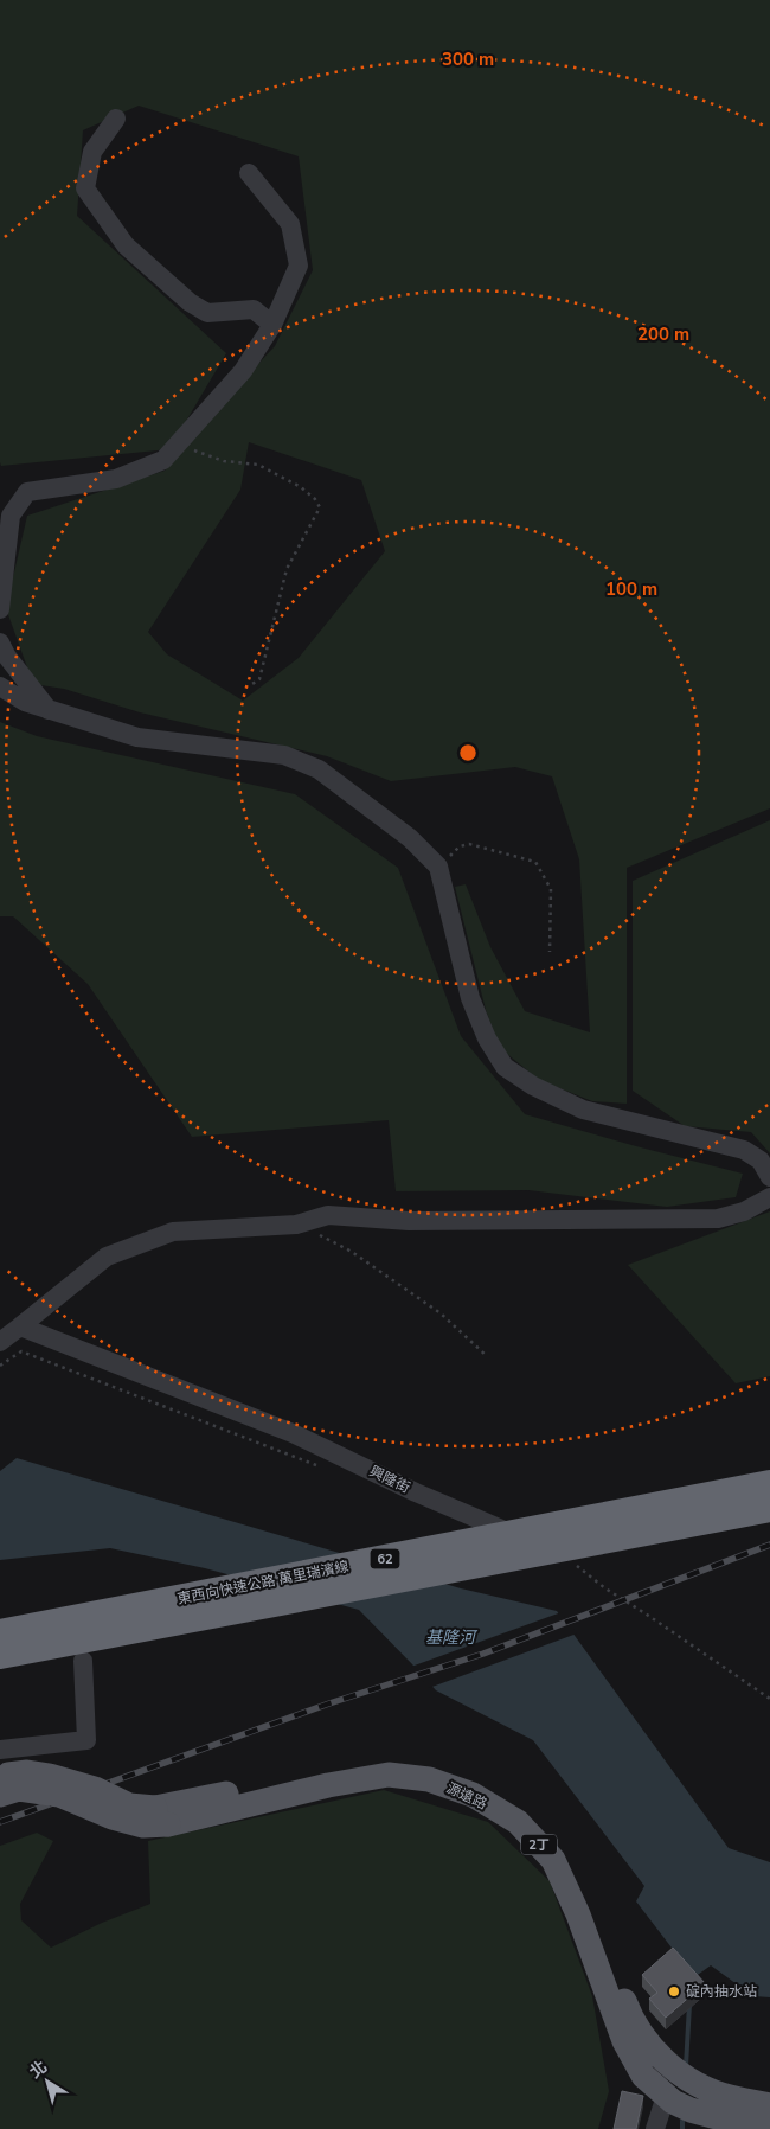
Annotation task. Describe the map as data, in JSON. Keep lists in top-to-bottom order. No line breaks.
{"streets":{"highway":["62","東西向快速公路 萬里瑞濱線"],"main road":["源遠路","2丁"],"street":["興隆街"]},"water":["基隆河"],"places":["碇內抽水站"],"north":"top left","rings":["300 m","200 m","100 m"]}
